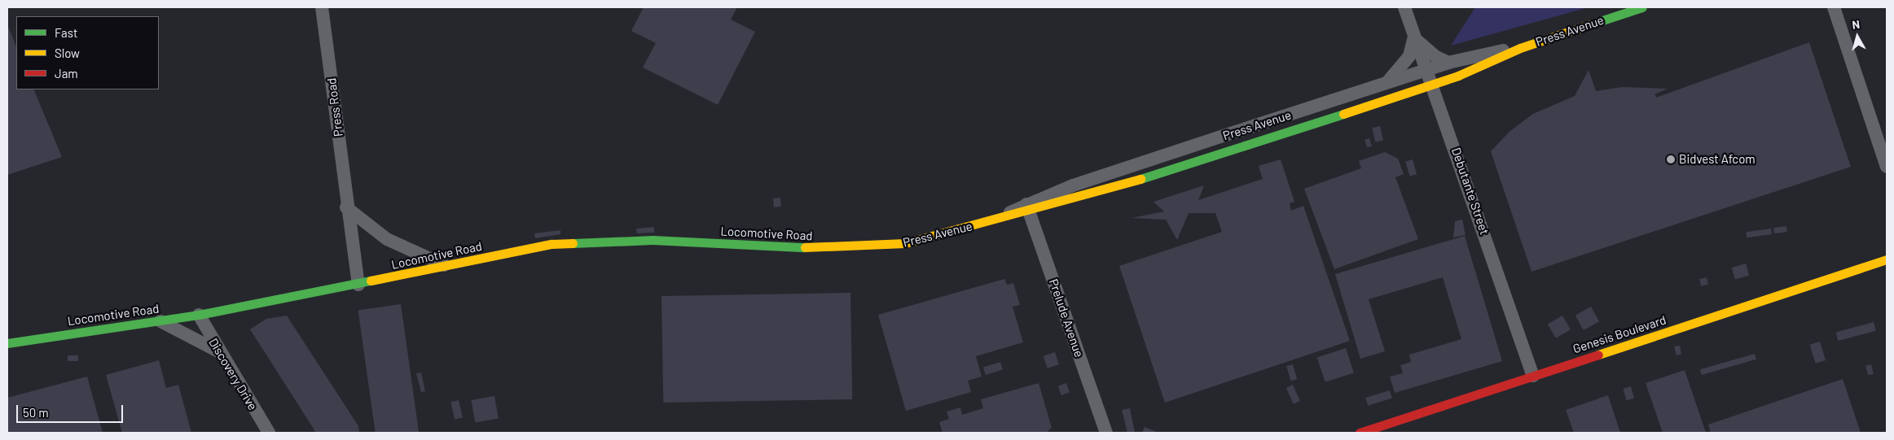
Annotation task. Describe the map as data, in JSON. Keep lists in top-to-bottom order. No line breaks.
{"streets":{"street":["Press Avenue","Press Road","Debutante Street","Locomotive Road","Prelude Avenue","Genesis Boulevard","Discovery Drive"]},"crossings":[["Press Avenue","Debutante Street"],["Press Avenue","Locomotive Road"],["Press Avenue","Prelude Avenue"],["Press Road","Locomotive Road"],["Debutante Street","Genesis Boulevard"],["Locomotive Road","Discovery Drive"]],"places":["Bidvest Afcom"],"legend":["Fast","Slow","Jam"],"scale_bar":"50 m","north":"top"}
